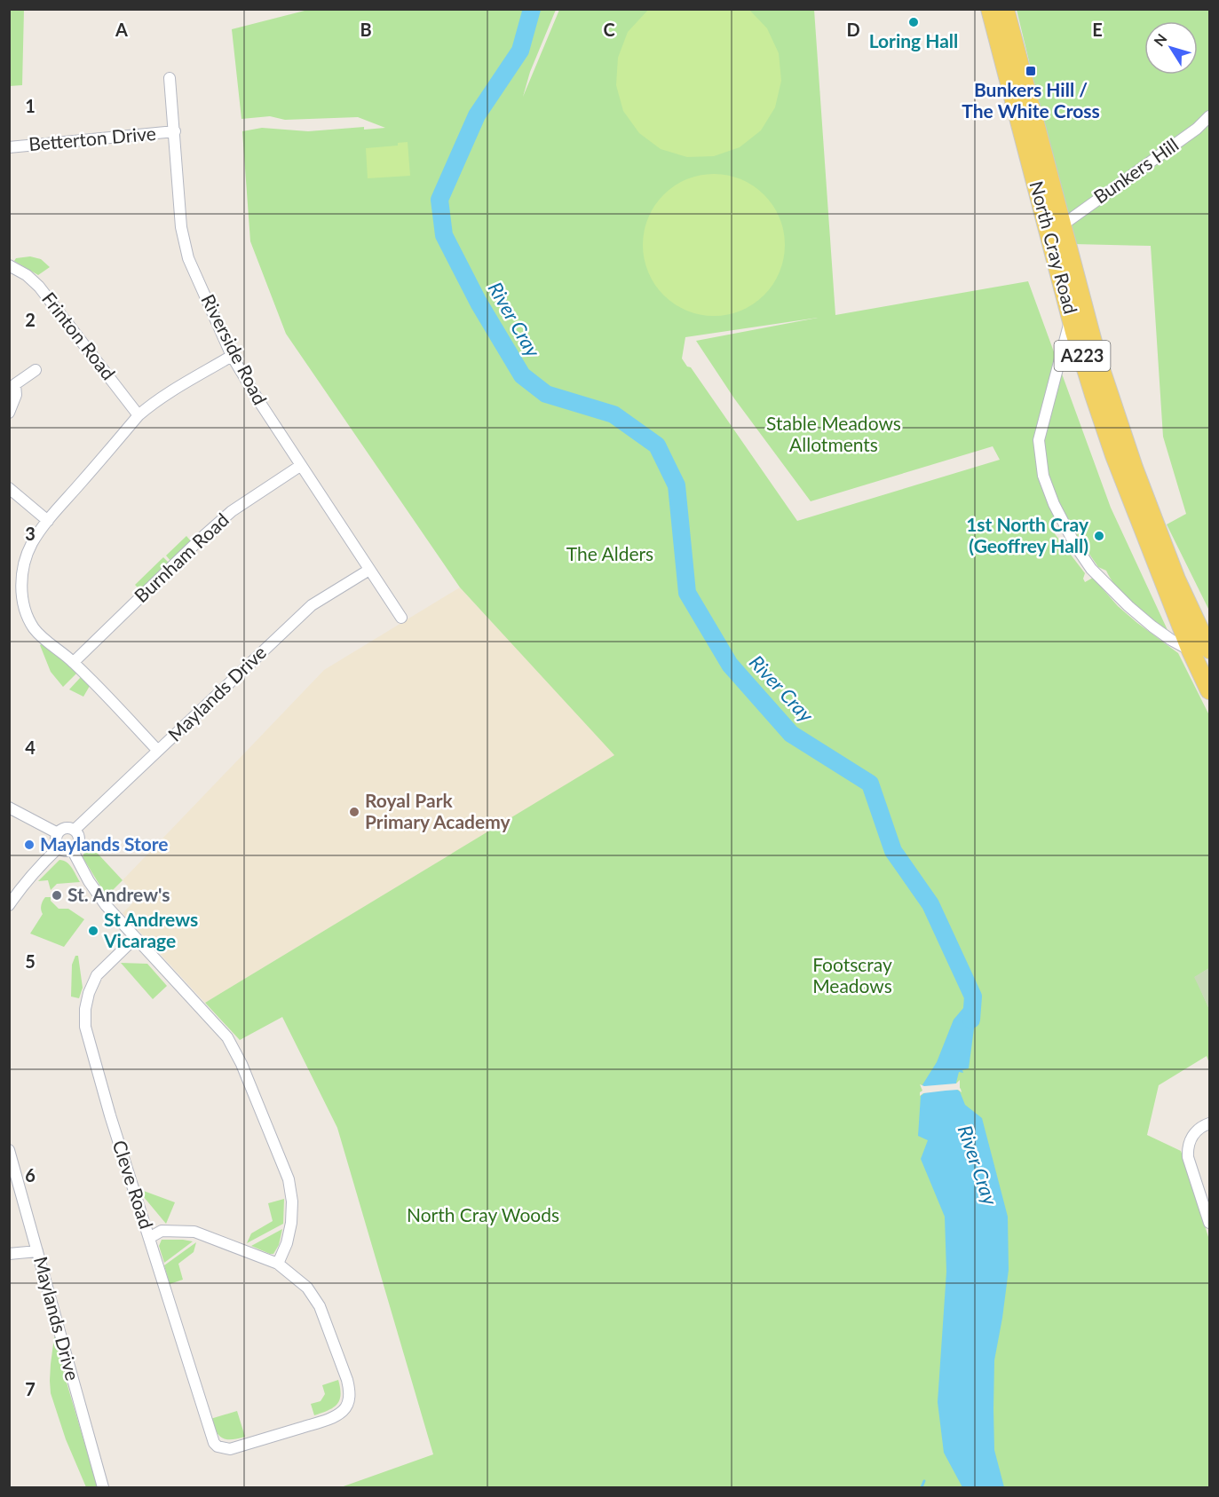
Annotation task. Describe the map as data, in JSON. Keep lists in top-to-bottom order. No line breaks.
{"streets":{"main road":["North Cray Road","A223"],"street":["Betterton Drive","Bunkers Hill","Frinton Road","Riverside Road","Burnham Road","Maylands Drive","Cleve Road"]},"crossings":[["Betterton Drive","Riverside Road"],["Bunkers Hill","North Cray Road"],["Riverside Road","Burnham Road"],["Riverside Road","Maylands Drive"]],"water":["River Cray"],"parks":["Stable Meadows Allotments","The Alders","Footscray Meadows","North Cray Woods"],"places":{"other":["Loring Hall","1st North Cray (Geoffrey Hall)","Royal Park Primary Academy","Maylands Store","St. Andrew's","St Andrews Vicarage"],"transit":["Bunkers Hill / The White Cross"]},"north":"top left","grid":{"columns":["A","B","C","D","E"],"rows":["1","2","3","4","5","6","7"]}}
